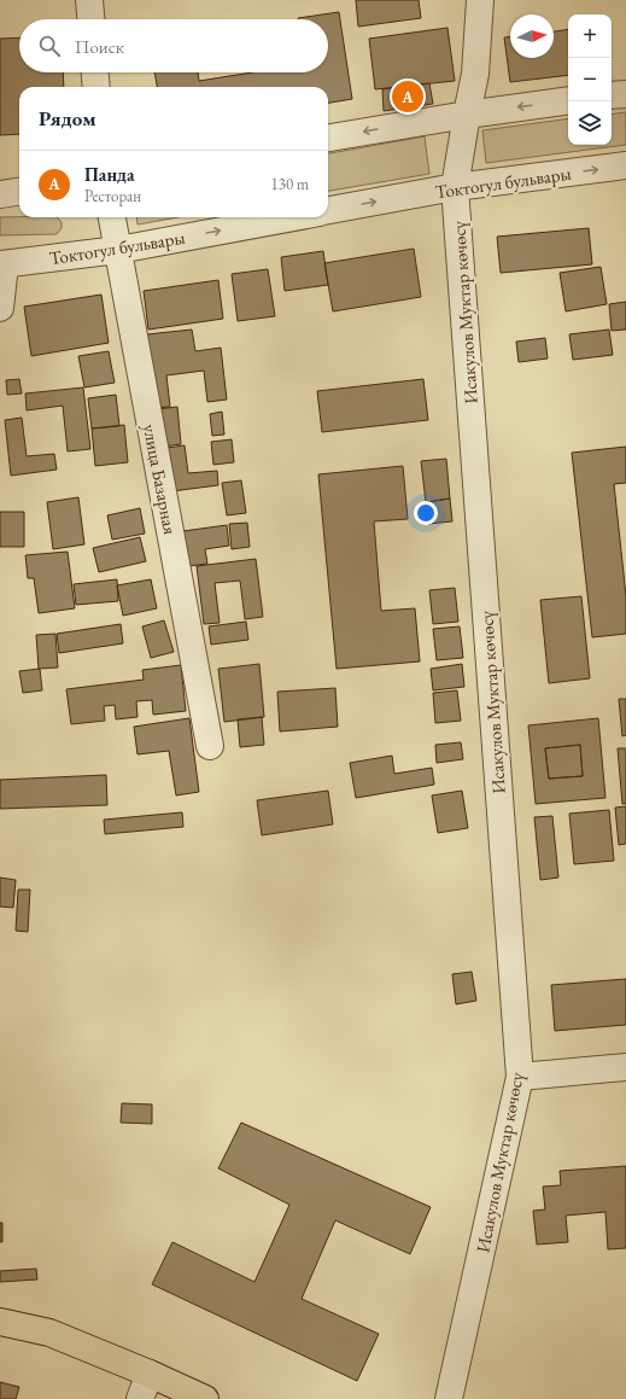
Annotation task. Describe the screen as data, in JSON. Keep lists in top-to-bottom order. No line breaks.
{"streets":{"street":["Токтогул бульвары","Исакулов Муктар көчөсү","улица Базарная"]},"crossings":[["Токтогул бульвары","Исакулов Муктар көчөсү"],["Токтогул бульвары","улица Базарная"]],"north":"right","page":{"map_buttons":["+","−"],"search":"Поиск","pins":"A","heading":"Рядом","list":[{"mark":"A","name":"Панда","note":"Ресторан","value":"130 m"}]}}
